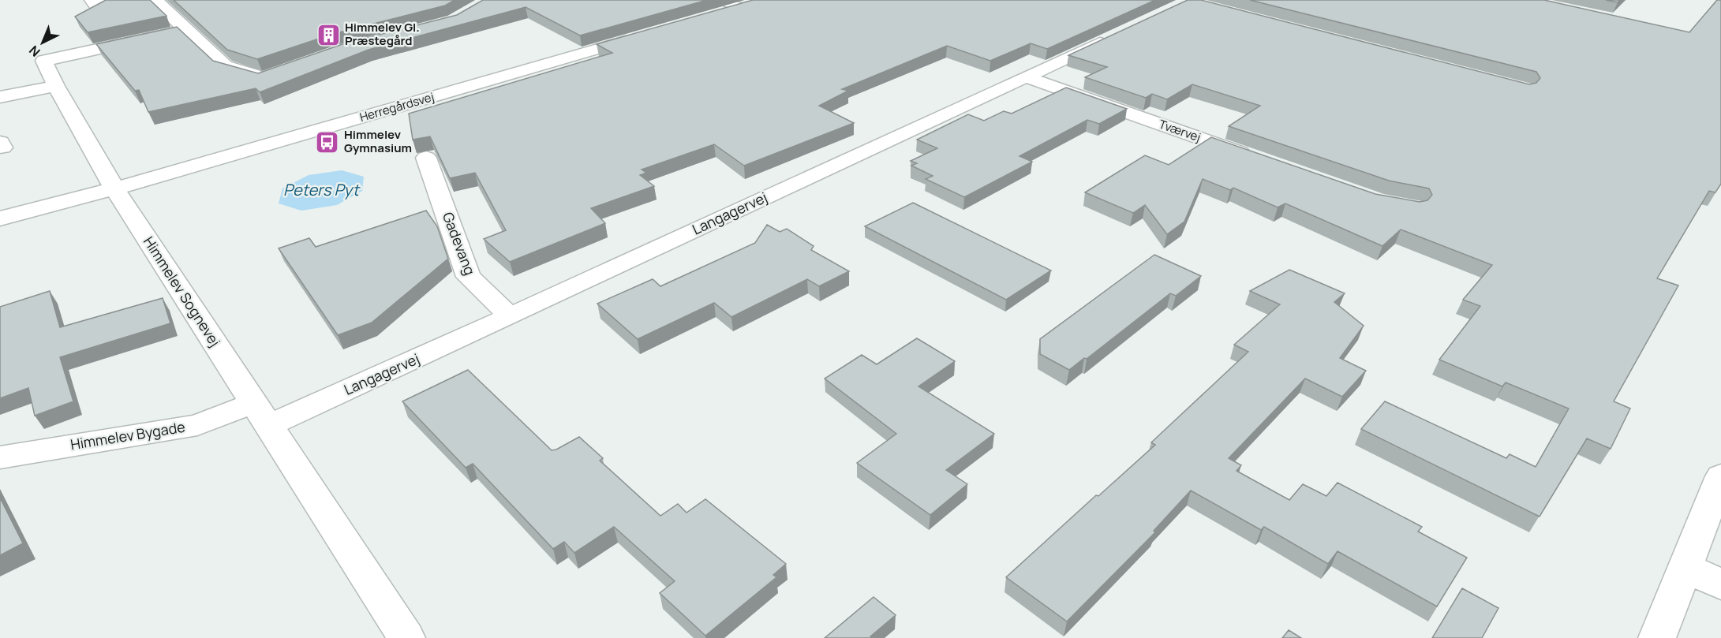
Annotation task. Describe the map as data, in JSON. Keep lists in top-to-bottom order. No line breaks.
{"streets":{"street":["Herregårdsvej","Tværvej","Langagervej","Gadevang","Himmelev Sognevej","Himmelev Bygade"]},"crossings":[["Herregårdsvej","Himmelev Sognevej"],["Tværvej","Langagervej"],["Langagervej","Gadevang"],["Langagervej","Himmelev Sognevej"],["Langagervej","Himmelev Bygade"],["Himmelev Sognevej","Himmelev Bygade"]],"water":["Peters Pyt"],"places":{"building":["Himmelev Gl. Præstegård"],"bus stop":["Himmelev Gymnasium"]},"north":"bottom left"}
